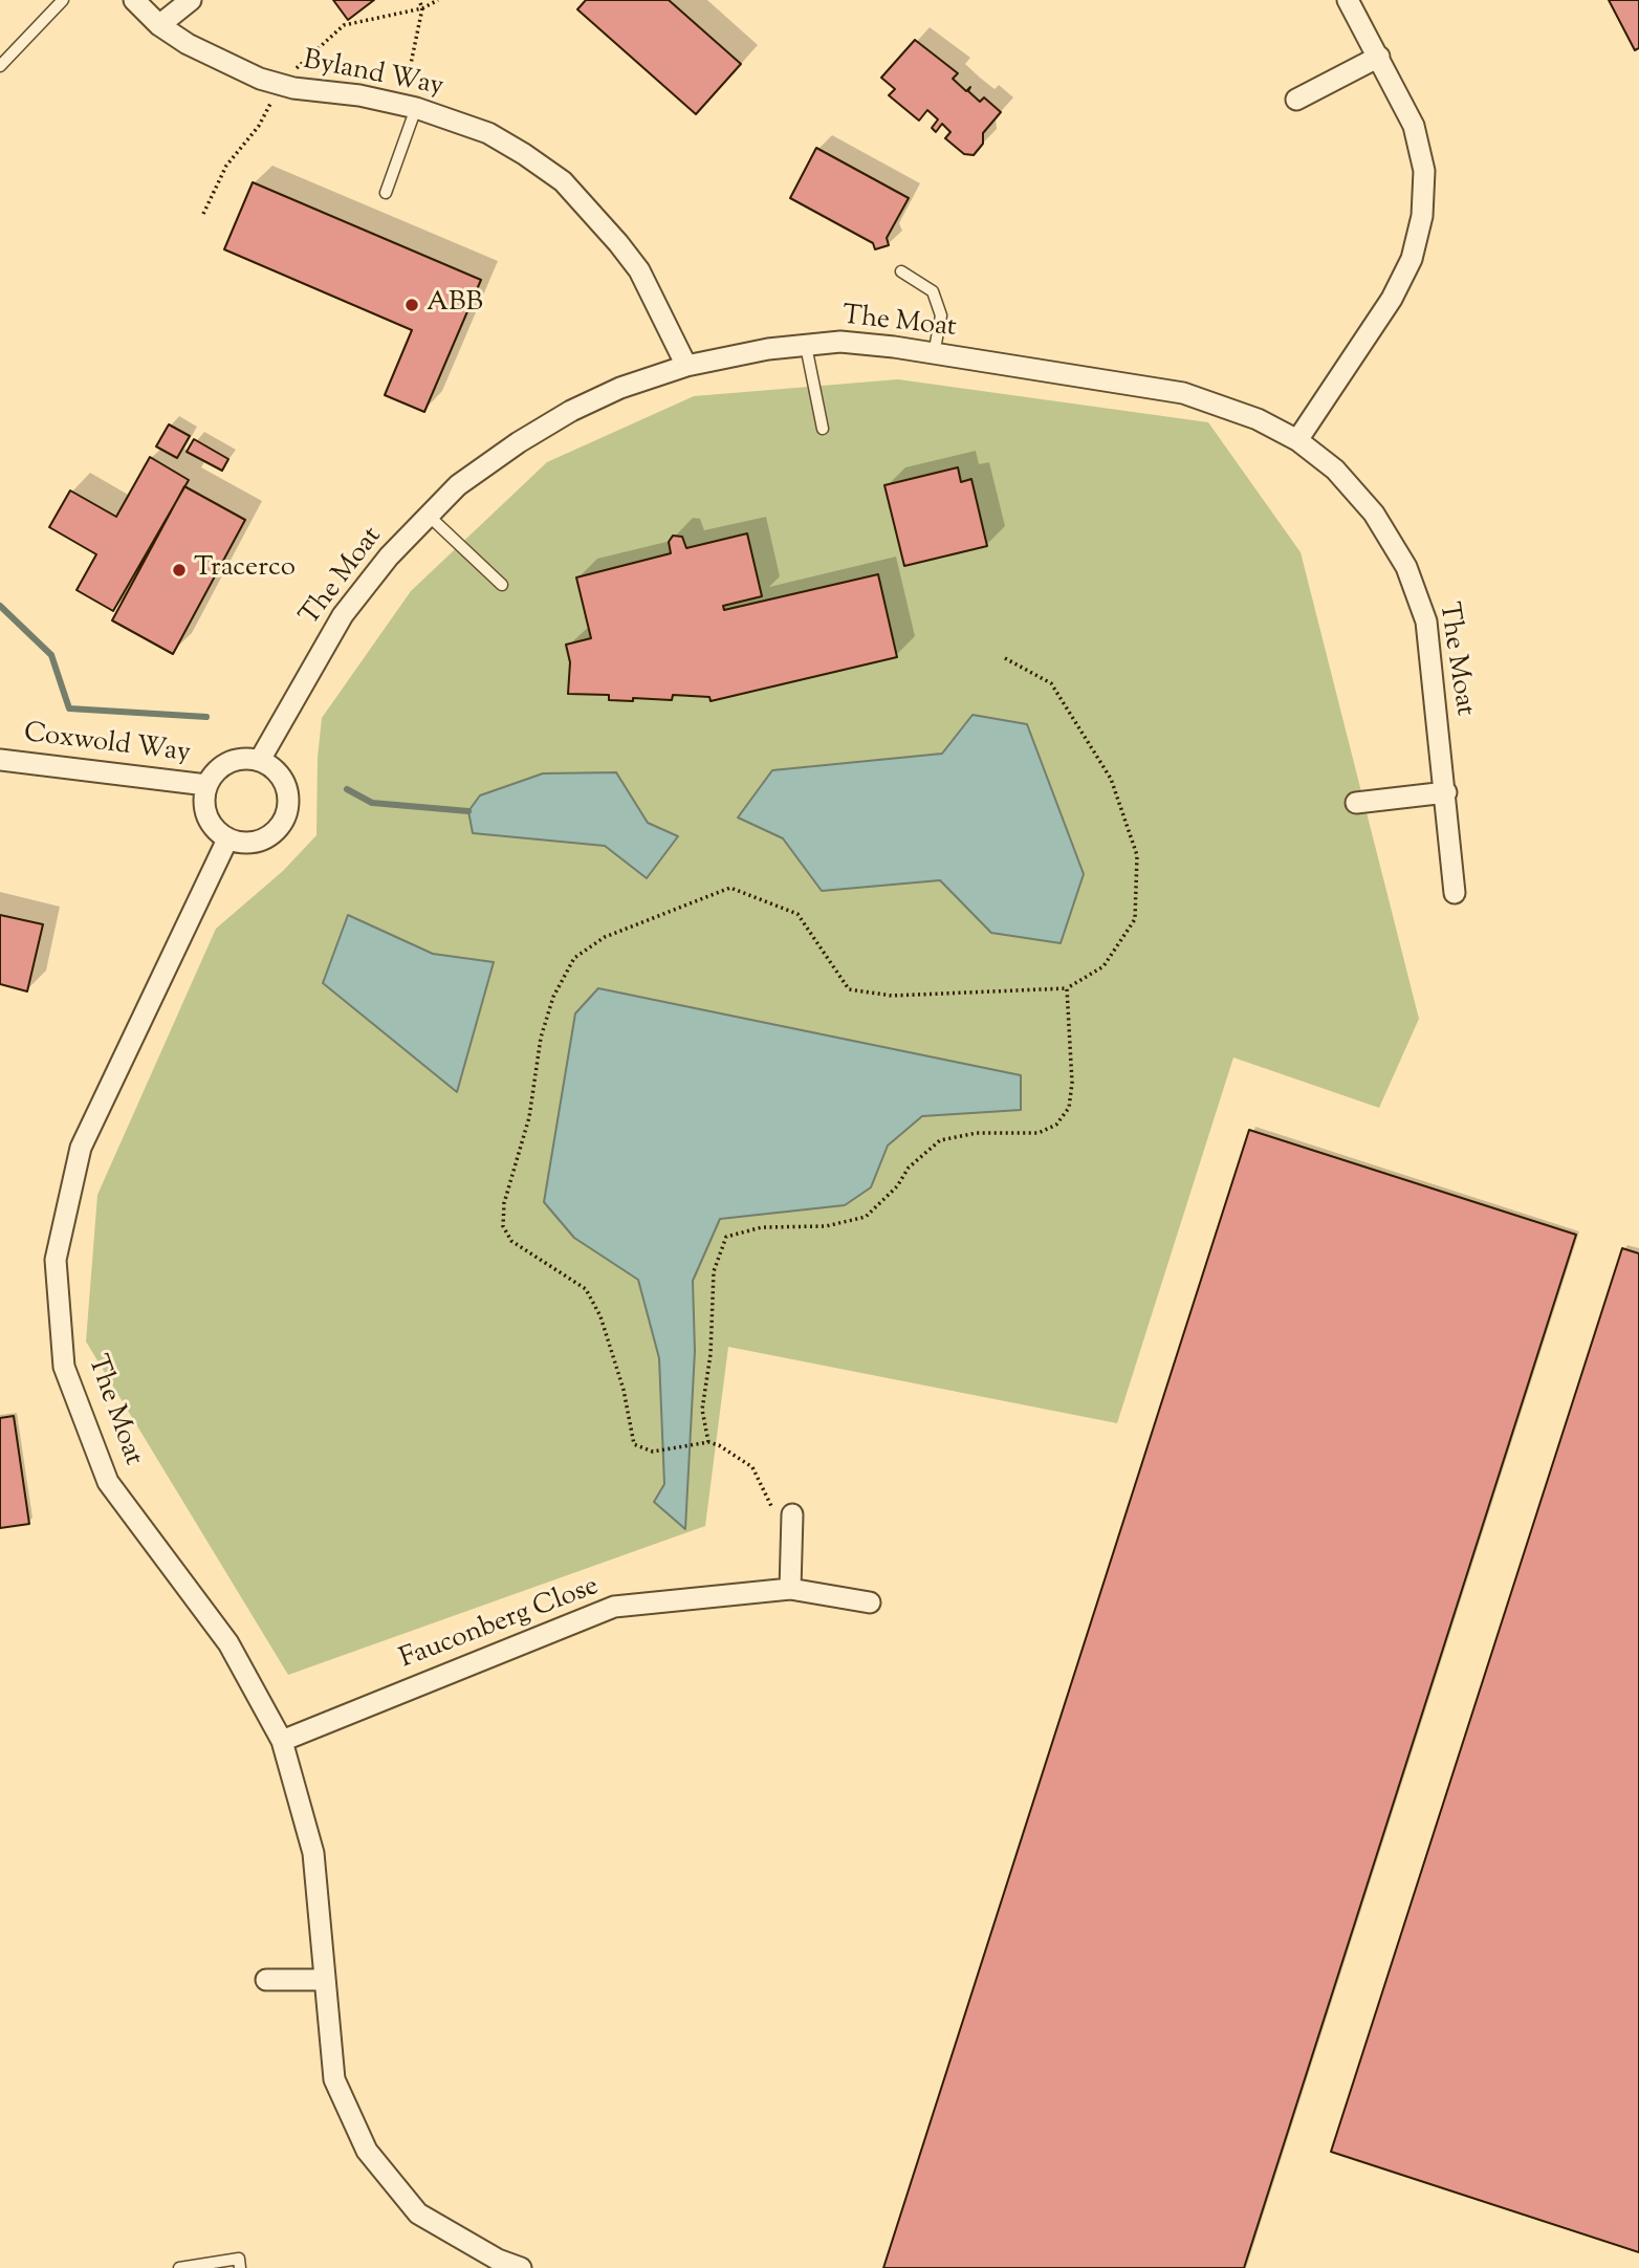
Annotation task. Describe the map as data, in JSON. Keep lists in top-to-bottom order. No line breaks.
{"streets":{"street":["Byland Way","The Moat","Coxwold Way","Fauconberg Close"]},"crossings":[["Byland Way","The Moat"],["The Moat","Coxwold Way"],["The Moat","Fauconberg Close"]],"places":["ABB","Tracerco"]}
